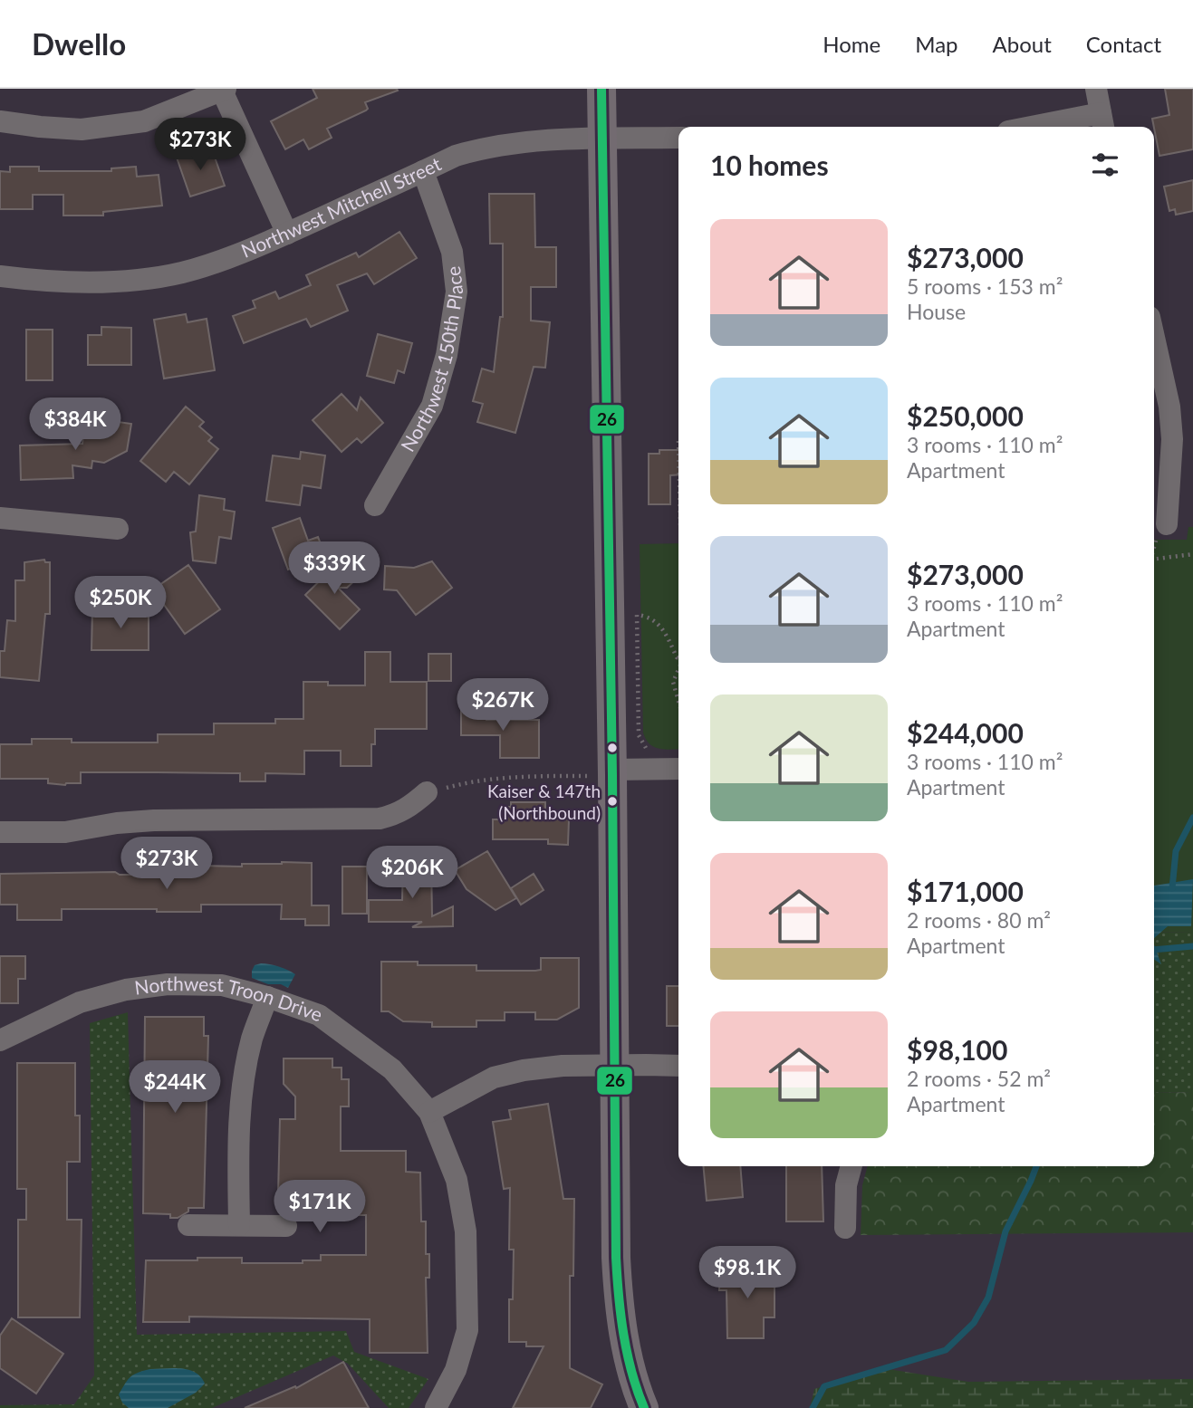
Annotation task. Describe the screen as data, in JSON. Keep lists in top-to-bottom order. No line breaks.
{"streets":{"street":["Northwest Mitchell Street","Northwest 150th Place","Northwest Troon Drive"]},"crossings":[["Northwest Mitchell Street","Northwest 150th Place"]],"places":["Kaiser & 147th (Northbound)"],"lines":["transit line 26"],"page":{"header":"Dwello","nav":["Home","Map","About","Contact"],"price":["$273K","$384K","$339K","$250K","$267K","$273K","$206K","$244K","$171K","$98.1K"],"heading":"10 homes","list":[{"name":"$273,000","note":"5 rooms · 153 m² · House"},{"name":"$250,000","note":"3 rooms · 110 m² · Apartment"},{"name":"$273,000","note":"3 rooms · 110 m² · Apartment"},{"name":"$244,000","note":"3 rooms · 110 m² · Apartment"},{"name":"$171,000","note":"2 rooms · 80 m² · Apartment"},{"name":"$98,100","note":"2 rooms · 52 m² · Apartment"}]}}
